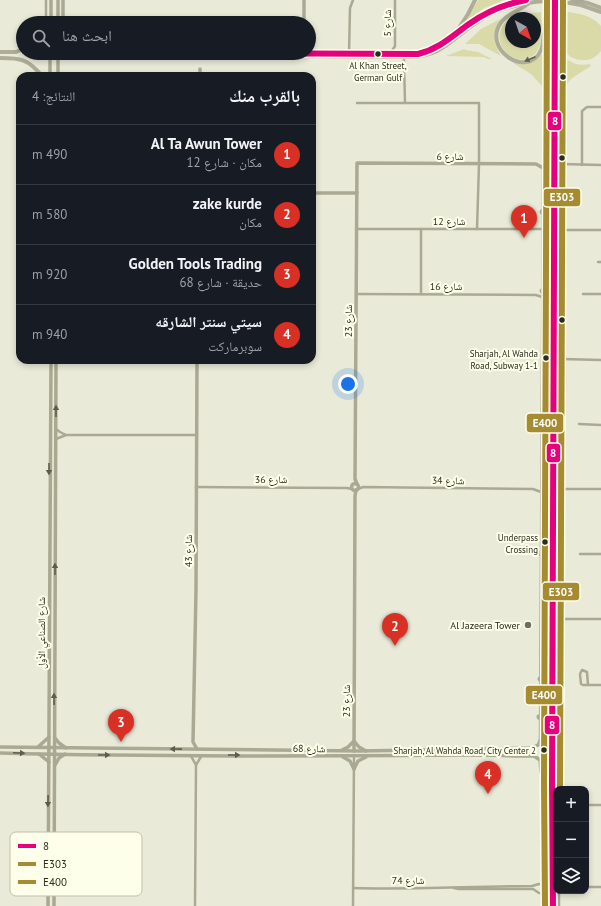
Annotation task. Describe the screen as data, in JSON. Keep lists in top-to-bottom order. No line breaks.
{"streets":{"main road":["شارع الصناعي الأول"],"street":["شارع 5","شارع 6","شارع 12","شارع 16","شارع 23","شارع 36","شارع 34","شارع 43","شارع 68","شارع 74"]},"crossings":[["شارع 6","شارع 23"],["شارع 12","شارع 23"],["شارع 16","شارع 23"],["شارع 23","شارع 36"],["شارع 23","شارع 34"],["شارع 23","شارع 68"],["شارع 23","شارع 74"],["شارع 36","شارع 34"],["شارع 36","شارع 43"],["شارع 43","شارع 68"],["شارع الصناعي الأول","شارع 68"]],"places":["Al Khan Street, German Gulf","Sharjah, Al Wahda Road, Subway 1-1","Underpass Crossing","Al Jazeera Tower","Sharjah, Al Wahda Road, City Center 2"],"lines":["transit line 8","transit line E303","transit line E400"],"legend":["8","E303","E400"],"north":"bottom right","page":{"search":"ابحث هنا","heading":["بالقرب منك","النتائج: 4"],"list":[{"mark":"1","name":"Al Ta Awun Tower","note":"مكان · شارع 12","value":"490 m"},{"mark":"2","name":"zake kurde","note":"مكان","value":"580 m"},{"mark":"3","name":"Golden Tools Trading","note":"حديقة · شارع 68","value":"920 m"},{"mark":"4","name":"سيتي سنتر الشارقه","note":"سوبرماركت","value":"940 m"}],"pins":["1","2","3","4"],"map_buttons":["+","−"]}}
